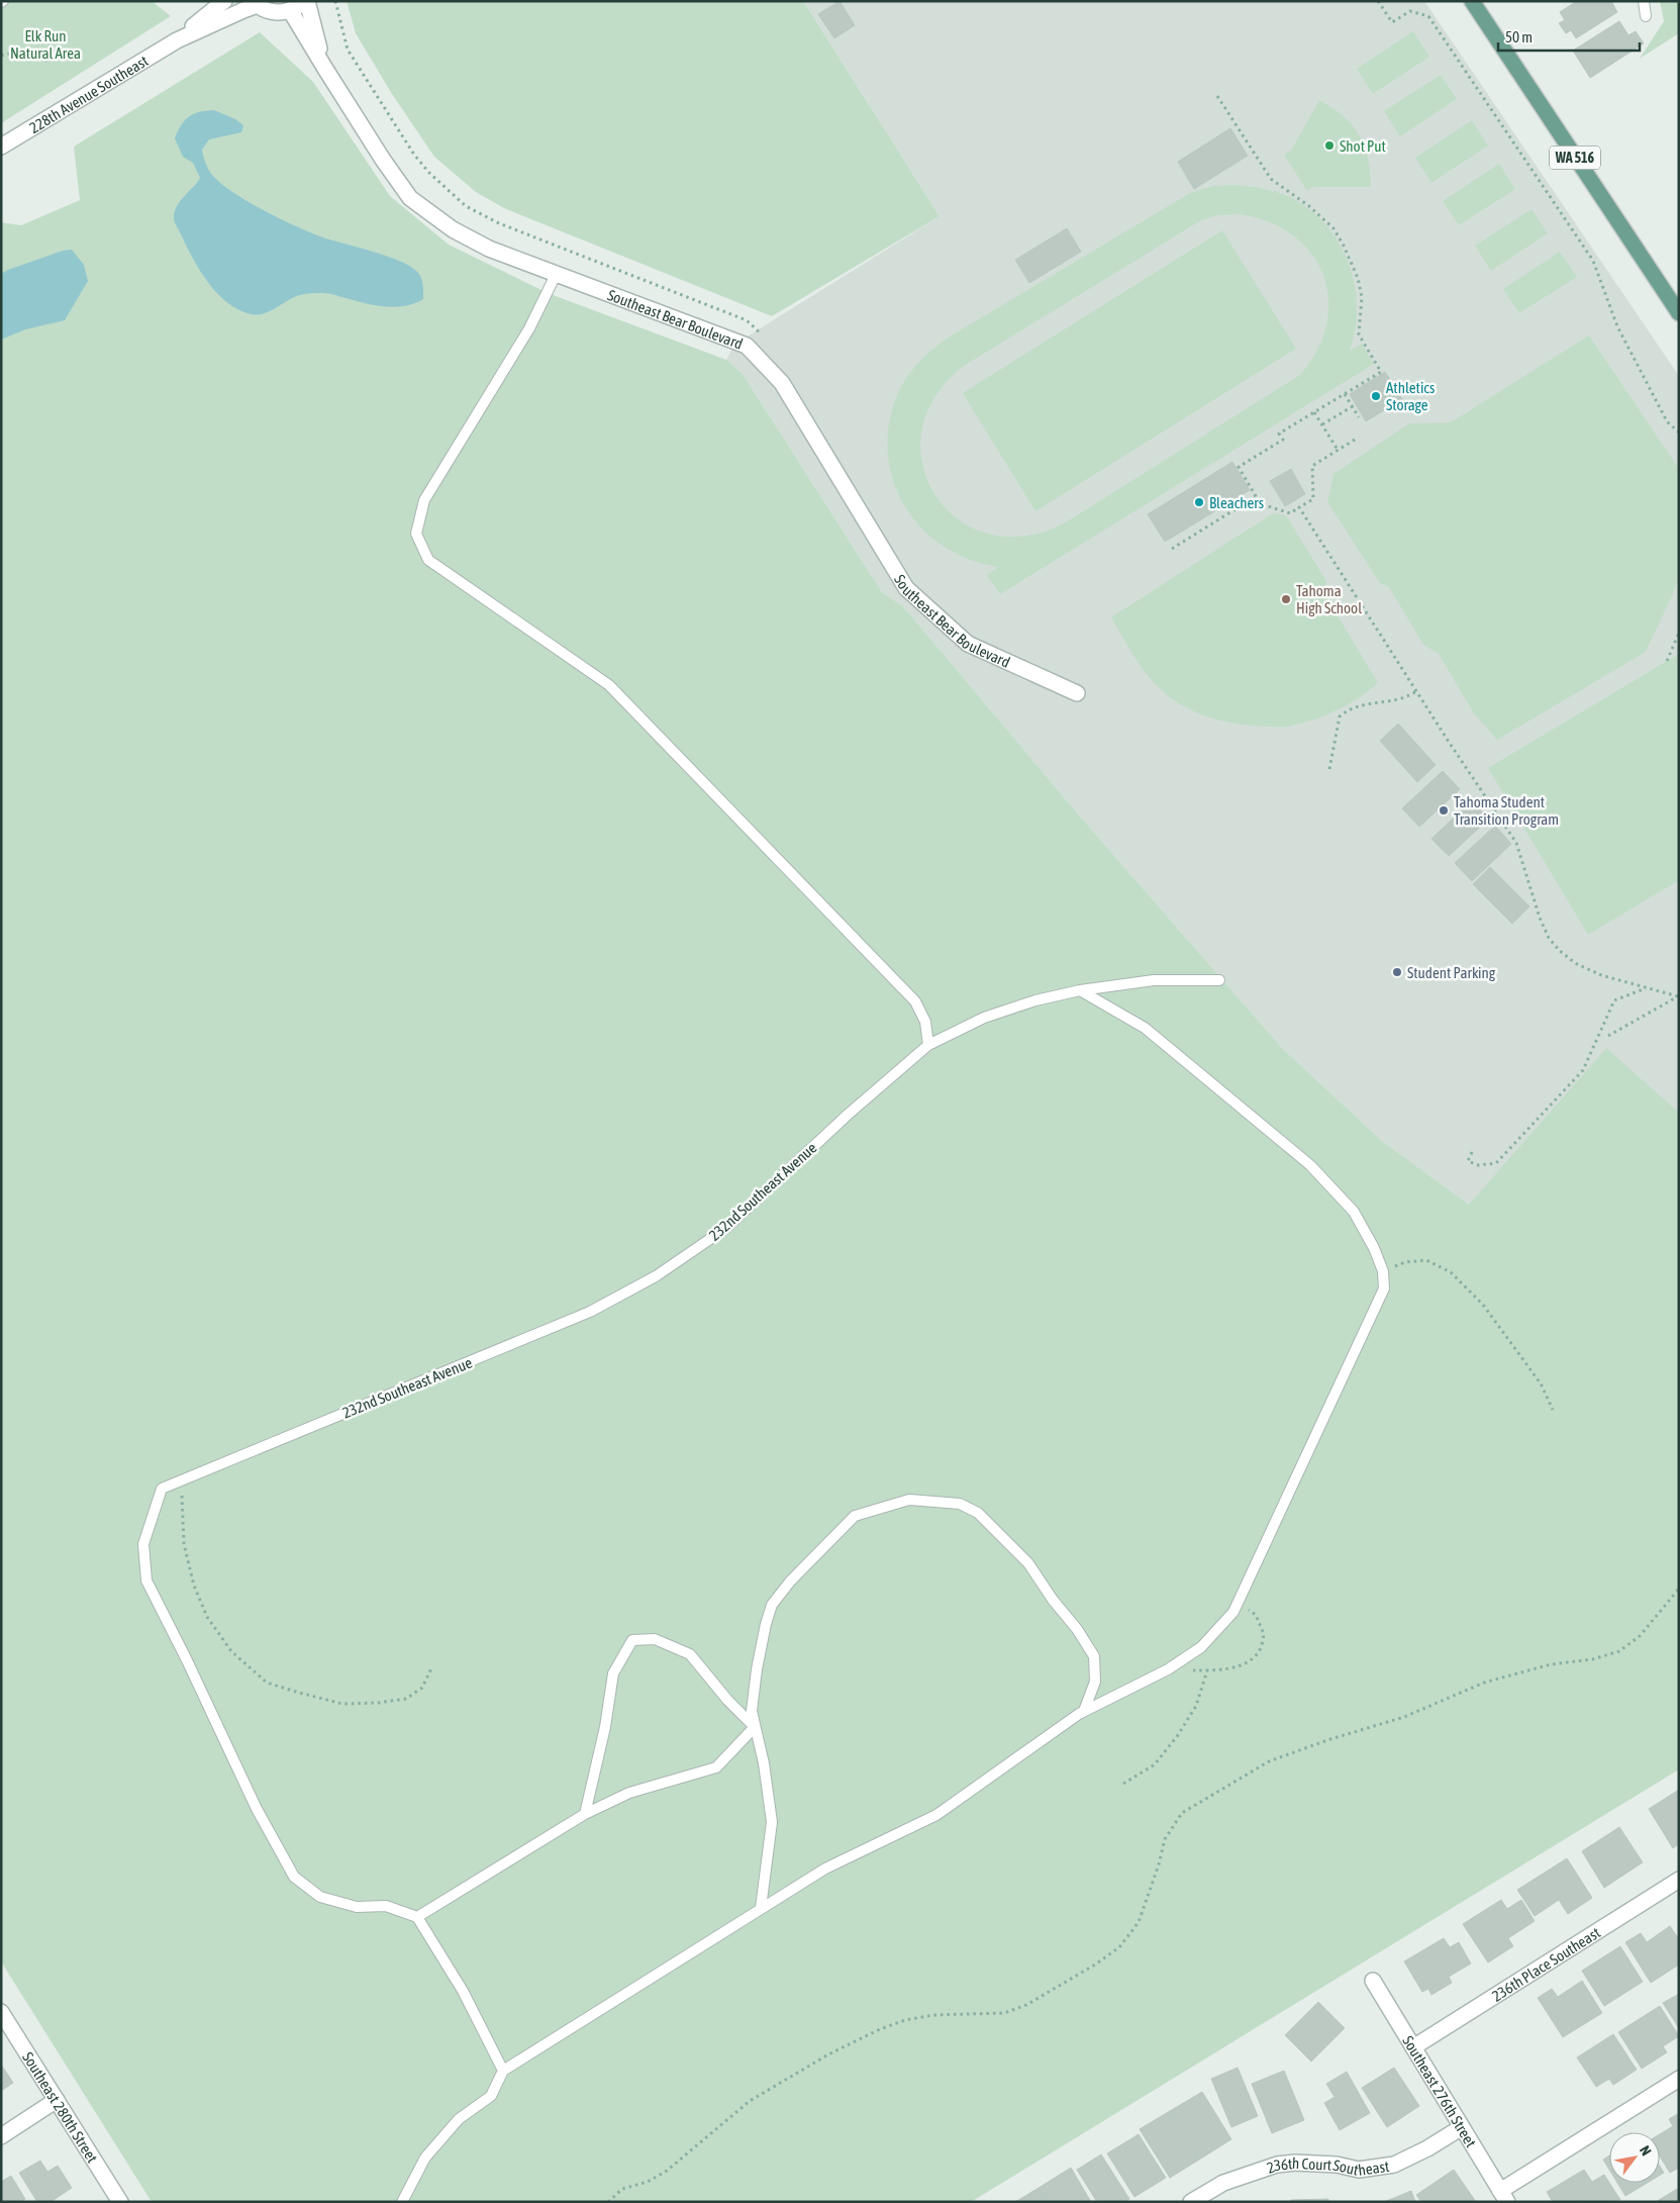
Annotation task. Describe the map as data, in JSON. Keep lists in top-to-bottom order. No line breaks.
{"streets":{"main road":["WA 516"],"street":["228th Avenue Southeast","Southeast Bear Boulevard","236th Place Southeast","Southeast 276th Street","Southeast 280th Street","236th Court Southeast"],"lane":["232nd Southeast Avenue"]},"crossings":[["236th Place Southeast","Southeast 276th Street"],["Southeast 276th Street","236th Court Southeast"]],"parks":["Elk Run Natural Area"],"places":["Shot Put","Athletics Storage","Bleachers","Tahoma High School","Tahoma Student Transition Program","Student Parking"],"scale_bar":"50 m","north":"top right"}
